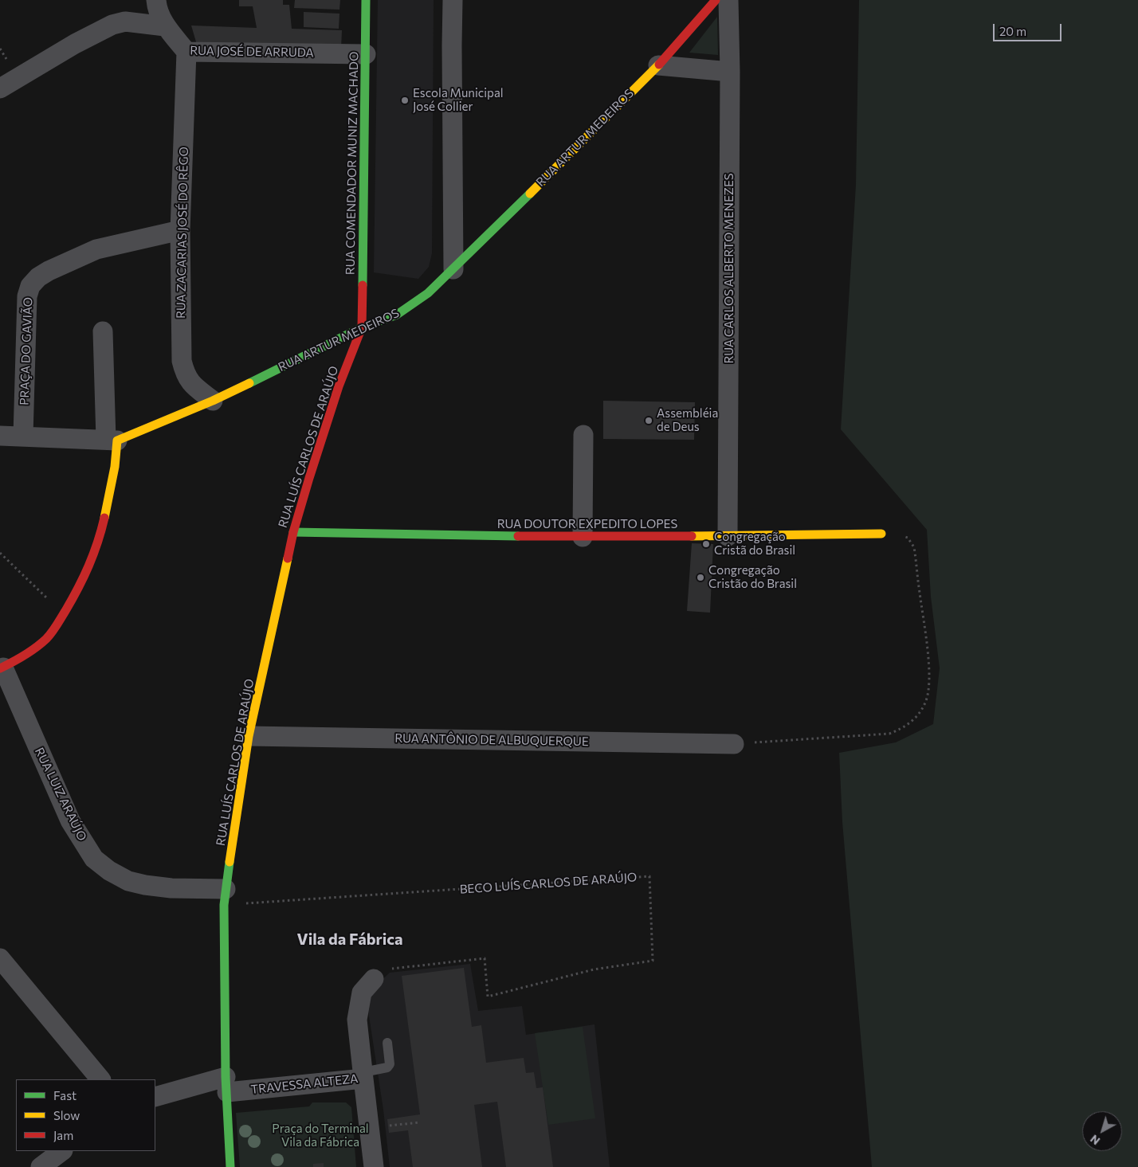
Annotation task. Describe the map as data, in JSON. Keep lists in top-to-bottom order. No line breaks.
{"streets":{"street":["RUA JOSÉ DE ARRUDA","RUA ARTUR MEDEIROS","RUA COMENDADOR MUNIZ MACHADO","RUA ZACARIAS JOSÉ DO RÊGO","RUA CARLOS ALBERTO MENEZES","PRAÇA DO GAVIÃO","RUA LUÍS CARLOS DE ARAÚJO","RUA DOUTOR EXPEDITO LOPES","RUA ANTÔNIO DE ALBUQUERQUE","RUA LUIZ ARAÚJO","TRAVESSA ALTEZA"],"path":["BECO LUÍS CARLOS DE ARAÚJO"]},"crossings":[["RUA JOSÉ DE ARRUDA","RUA COMENDADOR MUNIZ MACHADO"],["RUA JOSÉ DE ARRUDA","RUA ZACARIAS JOSÉ DO RÊGO"],["RUA ARTUR MEDEIROS","RUA COMENDADOR MUNIZ MACHADO"],["RUA ARTUR MEDEIROS","RUA ZACARIAS JOSÉ DO RÊGO"],["RUA ARTUR MEDEIROS","RUA LUÍS CARLOS DE ARAÚJO"],["RUA COMENDADOR MUNIZ MACHADO","RUA LUÍS CARLOS DE ARAÚJO"],["RUA ZACARIAS JOSÉ DO RÊGO","PRAÇA DO GAVIÃO"],["RUA CARLOS ALBERTO MENEZES","RUA DOUTOR EXPEDITO LOPES"],["RUA LUÍS CARLOS DE ARAÚJO","RUA DOUTOR EXPEDITO LOPES"],["RUA LUÍS CARLOS DE ARAÚJO","RUA ANTÔNIO DE ALBUQUERQUE"],["RUA LUÍS CARLOS DE ARAÚJO","RUA LUIZ ARAÚJO"],["RUA LUÍS CARLOS DE ARAÚJO","BECO LUÍS CARLOS DE ARAÚJO"],["RUA LUÍS CARLOS DE ARAÚJO","TRAVESSA ALTEZA"],["RUA LUIZ ARAÚJO","BECO LUÍS CARLOS DE ARAÚJO"]],"districts":["Vila da Fábrica"],"parks":["Praça do Terminal Vila da Fábrica"],"places":["Escola Municipal José Collier","Assembléia de Deus","Congregação Cristã do Brasil","Congregação Cristão do Brasil"],"legend":["Fast","Slow","Jam"],"scale_bar":"20 m","north":"bottom left"}
